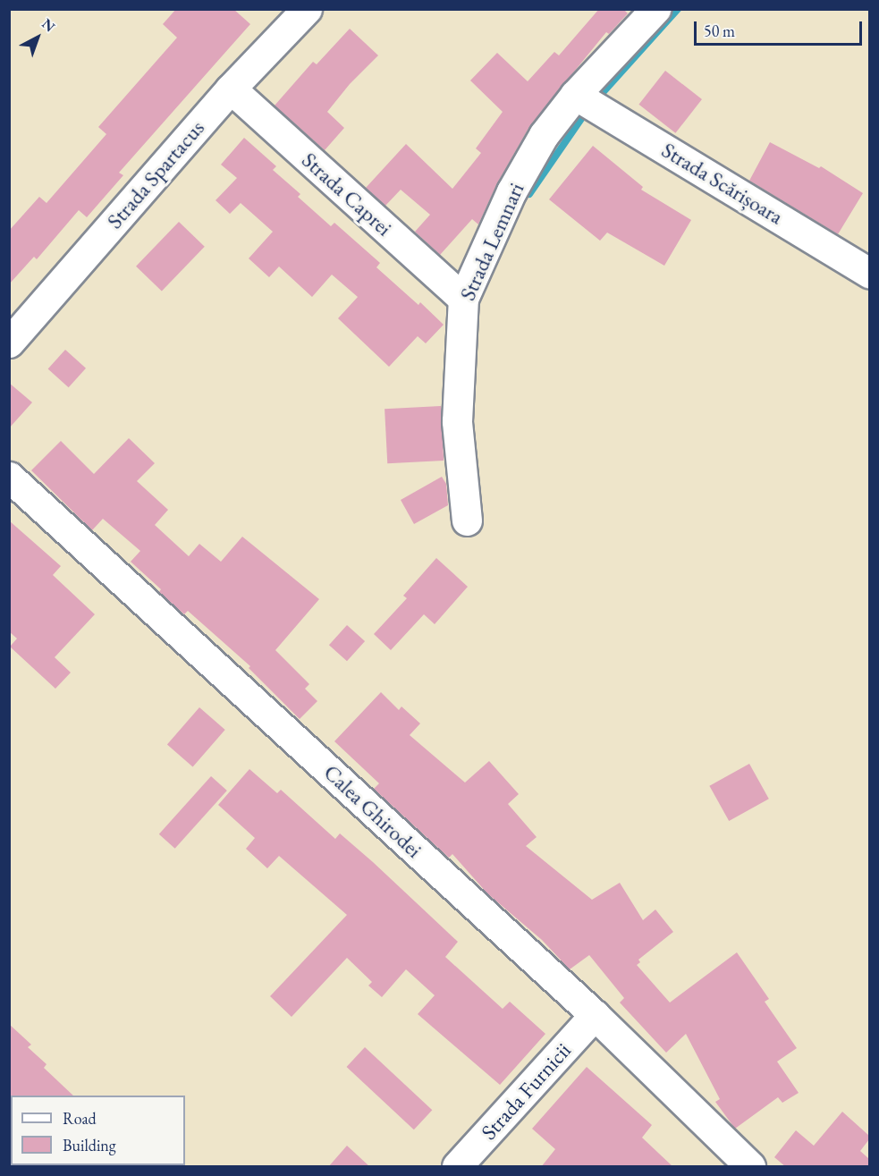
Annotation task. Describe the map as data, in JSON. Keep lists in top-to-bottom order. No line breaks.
{"streets":{"street":["Strada Spartacus","Strada Scărișoara","Strada Caprei","Strada Lemnari","Calea Ghirodei","Strada Furnicii"]},"crossings":[["Strada Spartacus","Strada Caprei"],["Strada Scărișoara","Strada Lemnari"],["Strada Caprei","Strada Lemnari"],["Calea Ghirodei","Strada Furnicii"]],"legend":["Road","Building"],"scale_bar":"50 m","north":"top right"}
